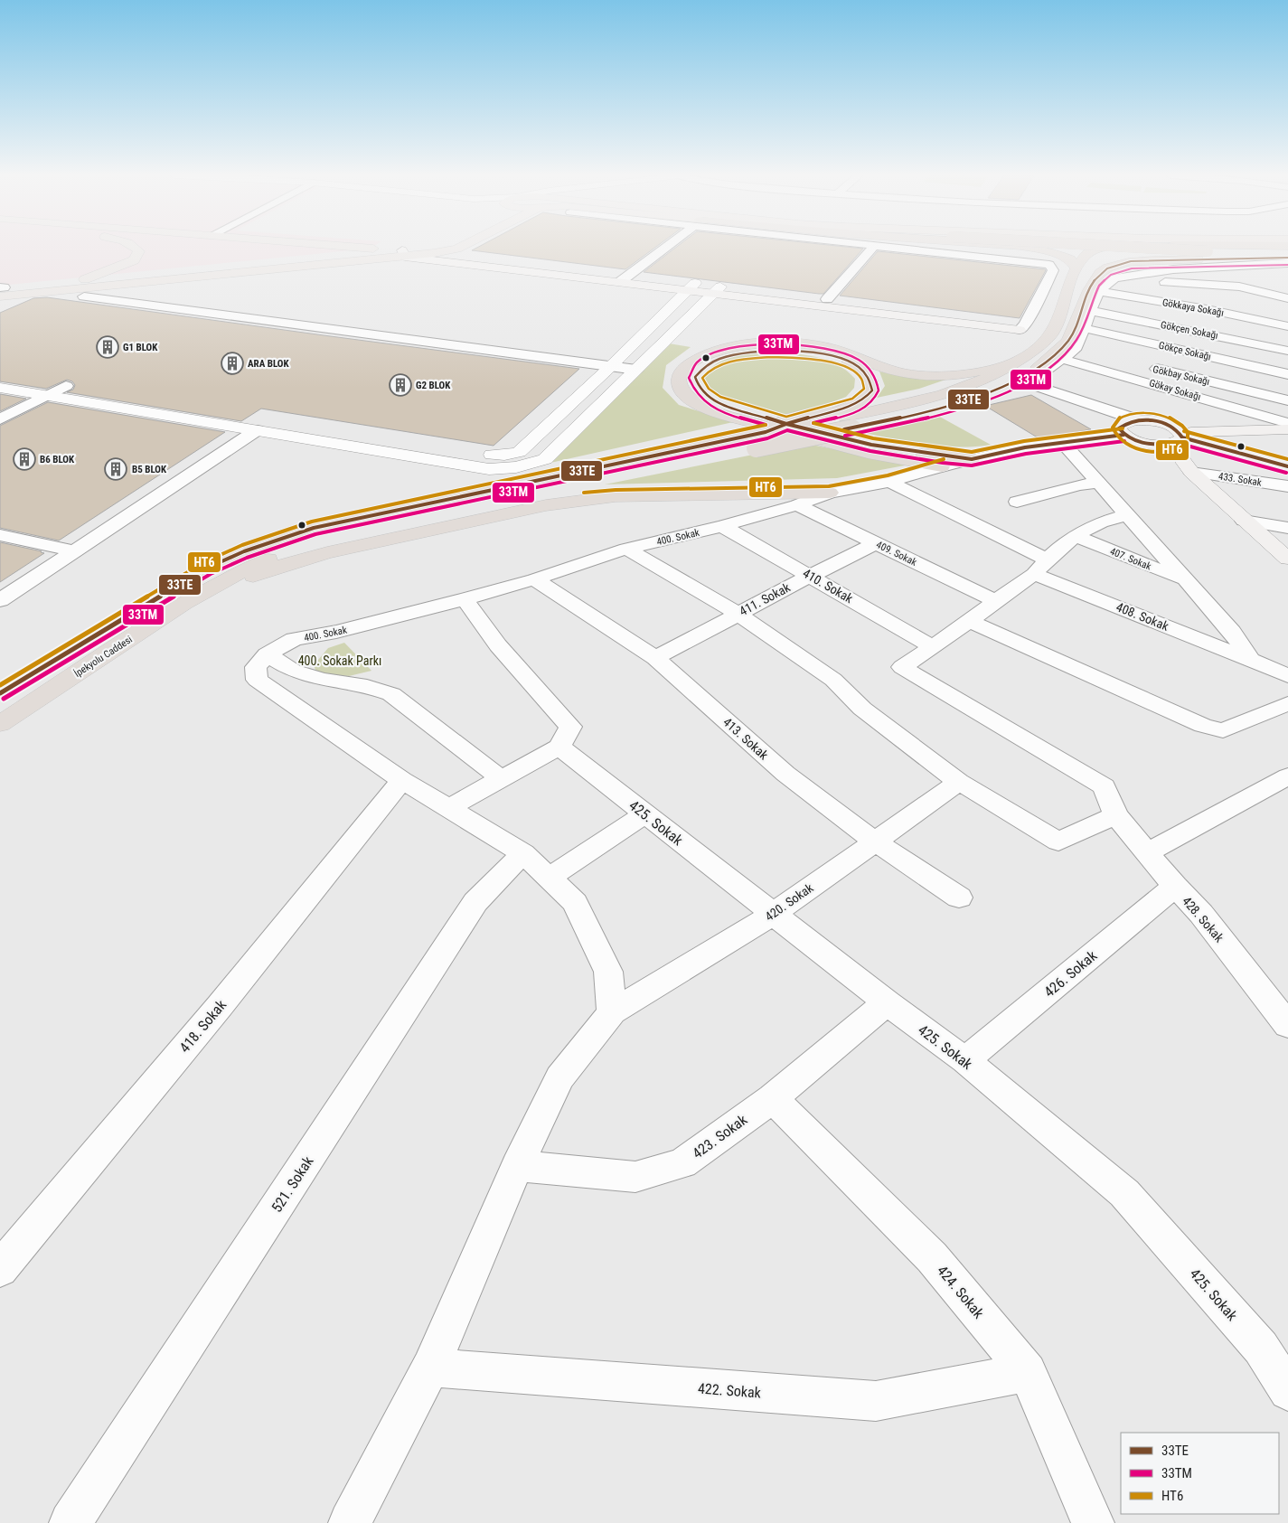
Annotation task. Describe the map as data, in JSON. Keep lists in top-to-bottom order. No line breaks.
{"streets":{"highway":["İpekyolu Caddesi"],"street":["Gökkaya Sokağı","Gökçen Sokağı","Gökçe Sokağı","Gökbay Sokağı","Gökay Sokağı","433. Sokak","400. Sokak","409. Sokak","407. Sokak","410. Sokak","411. Sokak","408. Sokak","413. Sokak","425. Sokak","420. Sokak","428. Sokak","426. Sokak","418. Sokak","423. Sokak","521. Sokak","424. Sokak","422. Sokak"]},"crossings":[["400. Sokak","409. Sokak"],["400. Sokak","410. Sokak"],["400. Sokak","408. Sokak"],["400. Sokak","413. Sokak"],["409. Sokak","411. Sokak"],["410. Sokak","411. Sokak"],["410. Sokak","428. Sokak"],["411. Sokak","413. Sokak"],["413. Sokak","420. Sokak"],["425. Sokak","420. Sokak"],["425. Sokak","426. Sokak"],["425. Sokak","423. Sokak"],["420. Sokak","423. Sokak"],["420. Sokak","422. Sokak"],["428. Sokak","426. Sokak"],["423. Sokak","424. Sokak"],["424. Sokak","422. Sokak"]],"parks":["400. Sokak Parkı"],"places":{"building":["G1 BLOK","ARA BLOK","G2 BLOK","B6 BLOK","B5 BLOK"]},"lines":["transit line 33TE","transit line 33TM","transit line HT6"],"legend":["33TE","33TM","HT6"]}
